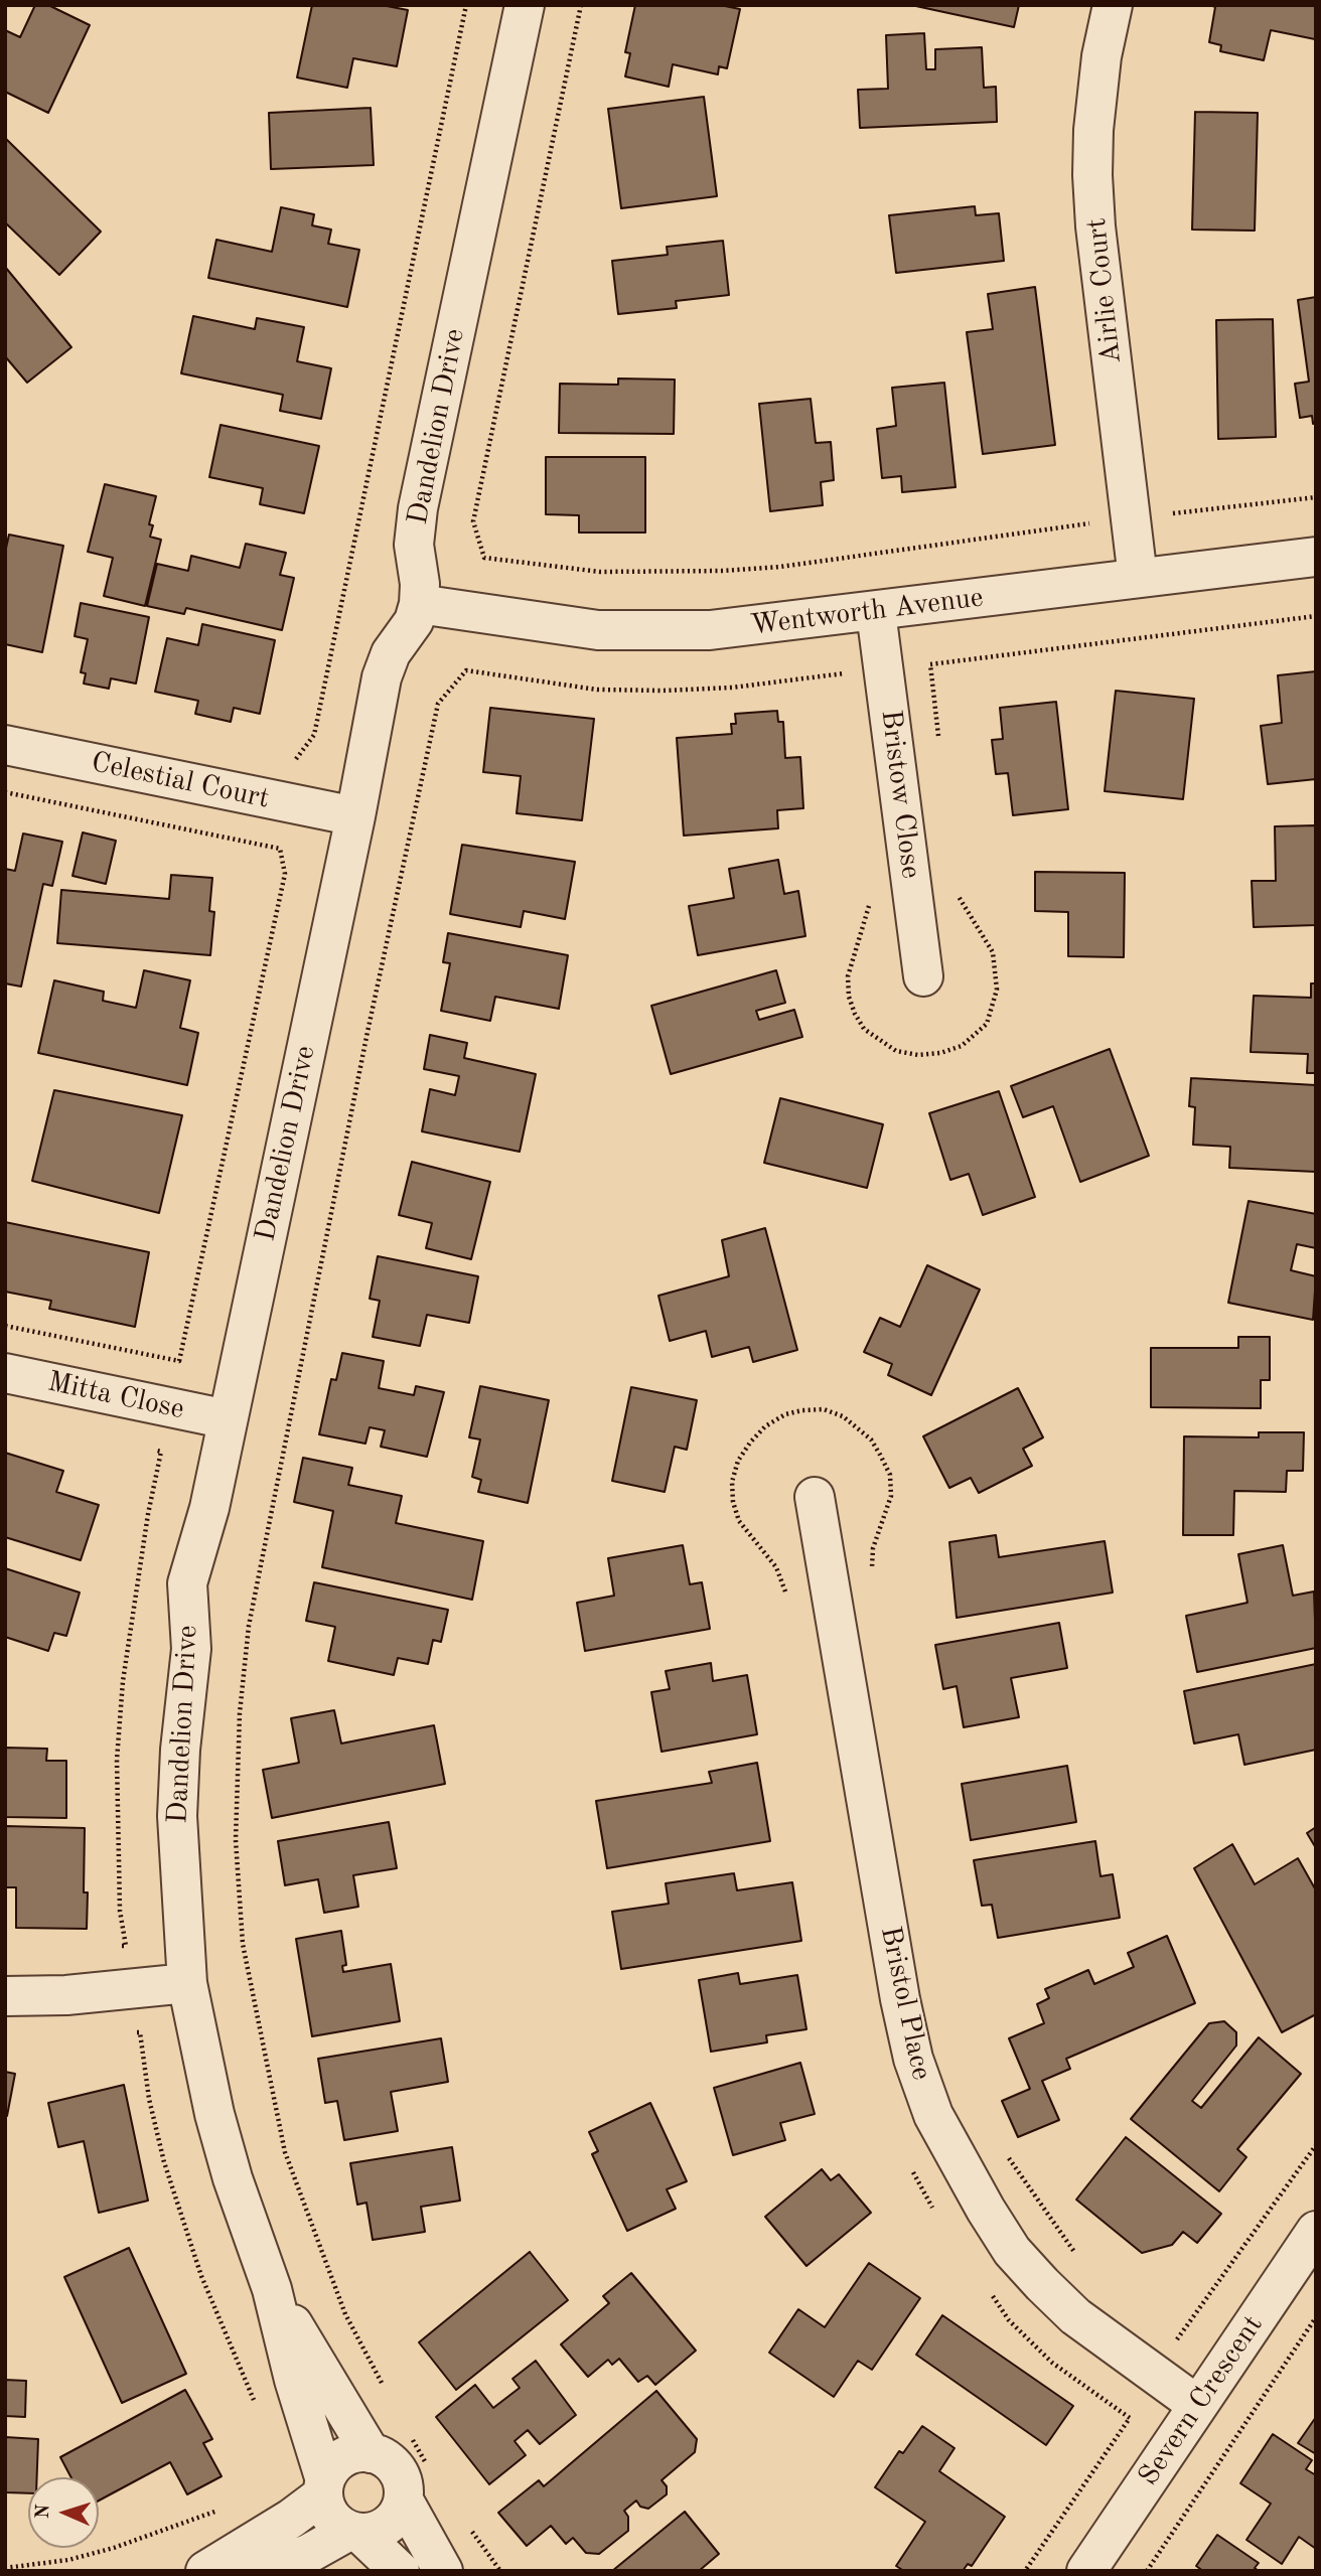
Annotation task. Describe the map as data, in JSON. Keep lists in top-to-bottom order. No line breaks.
{"streets":{"street":["Airlie Court","Dandelion Drive","Wentworth Avenue","Celestial Court","Bristow Close","Mitta Close","Bristol Place","Severn Crescent"]},"crossings":[["Airlie Court","Wentworth Avenue"],["Dandelion Drive","Wentworth Avenue"],["Dandelion Drive","Celestial Court"],["Dandelion Drive","Mitta Close"],["Wentworth Avenue","Bristow Close"],["Bristol Place","Severn Crescent"]],"north":"left"}
